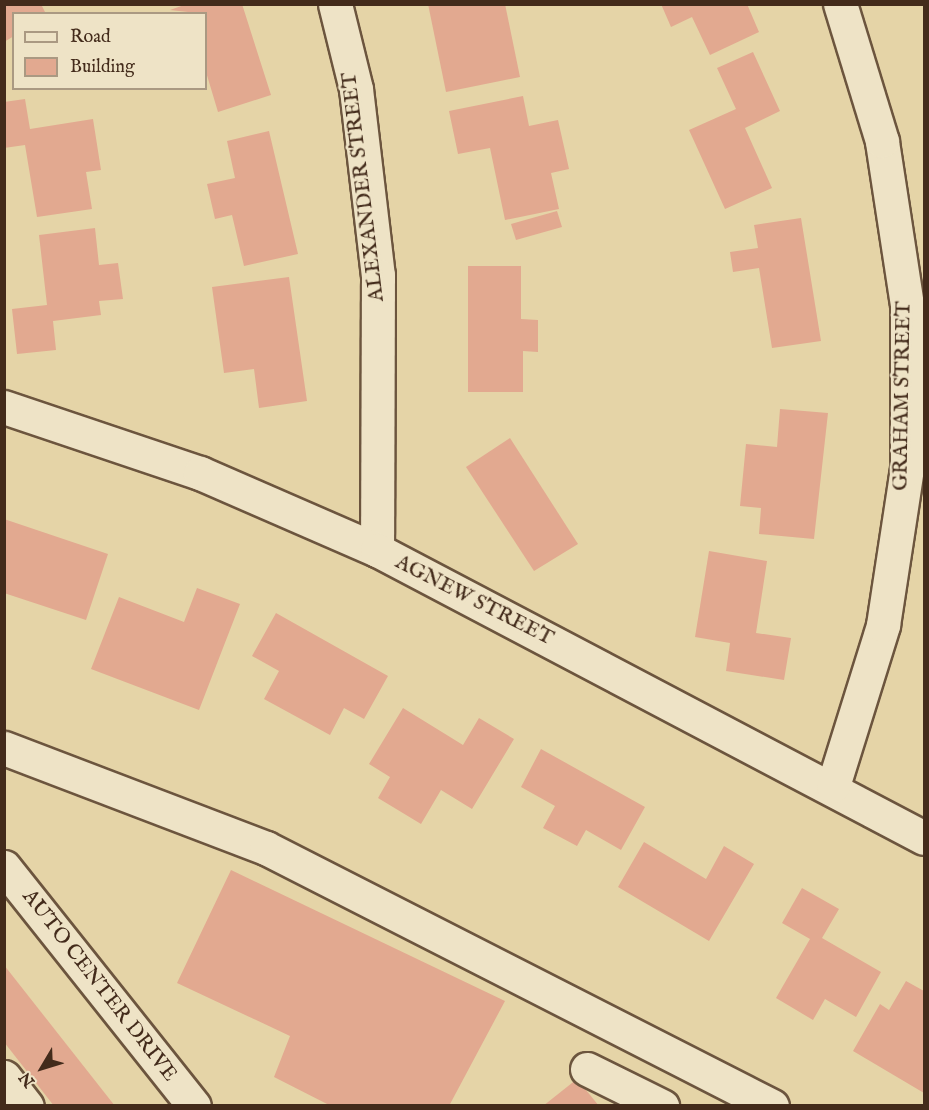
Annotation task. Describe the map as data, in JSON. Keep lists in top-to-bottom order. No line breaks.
{"streets":{"street":["ALEXANDER STREET","GRAHAM STREET","AGNEW STREET","AUTO CENTER DRIVE"]},"crossings":[["ALEXANDER STREET","AGNEW STREET"],["GRAHAM STREET","AGNEW STREET"]],"legend":["Road","Building"],"north":"bottom left"}
